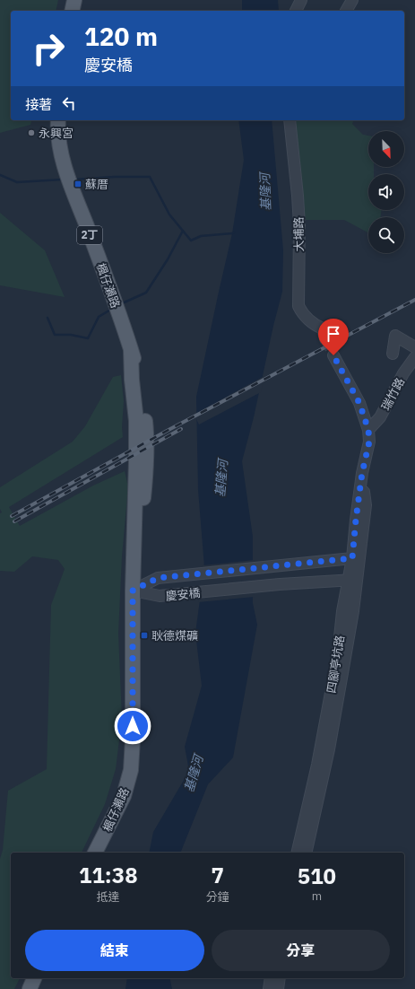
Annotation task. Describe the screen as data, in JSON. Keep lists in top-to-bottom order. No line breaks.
{"streets":{"main road":["2丁","楓仔瀨路"],"street":["大埔路","瑞竹路","慶安橋","四腳亭坑路"]},"crossings":[["楓仔瀨路","慶安橋"],["瑞竹路","四腳亭坑路"],["慶安橋","四腳亭坑路"]],"water":["基隆河"],"places":{"other":["永興宮"],"transit":["蘇厝","耿德煤礦"]},"north":"bottom right","page":{"turn":["120 m","慶安橋"],"then":"接著","eta":["11:38","抵達","7","分鐘","510","m"],"buttons":["結束","分享"]}}
